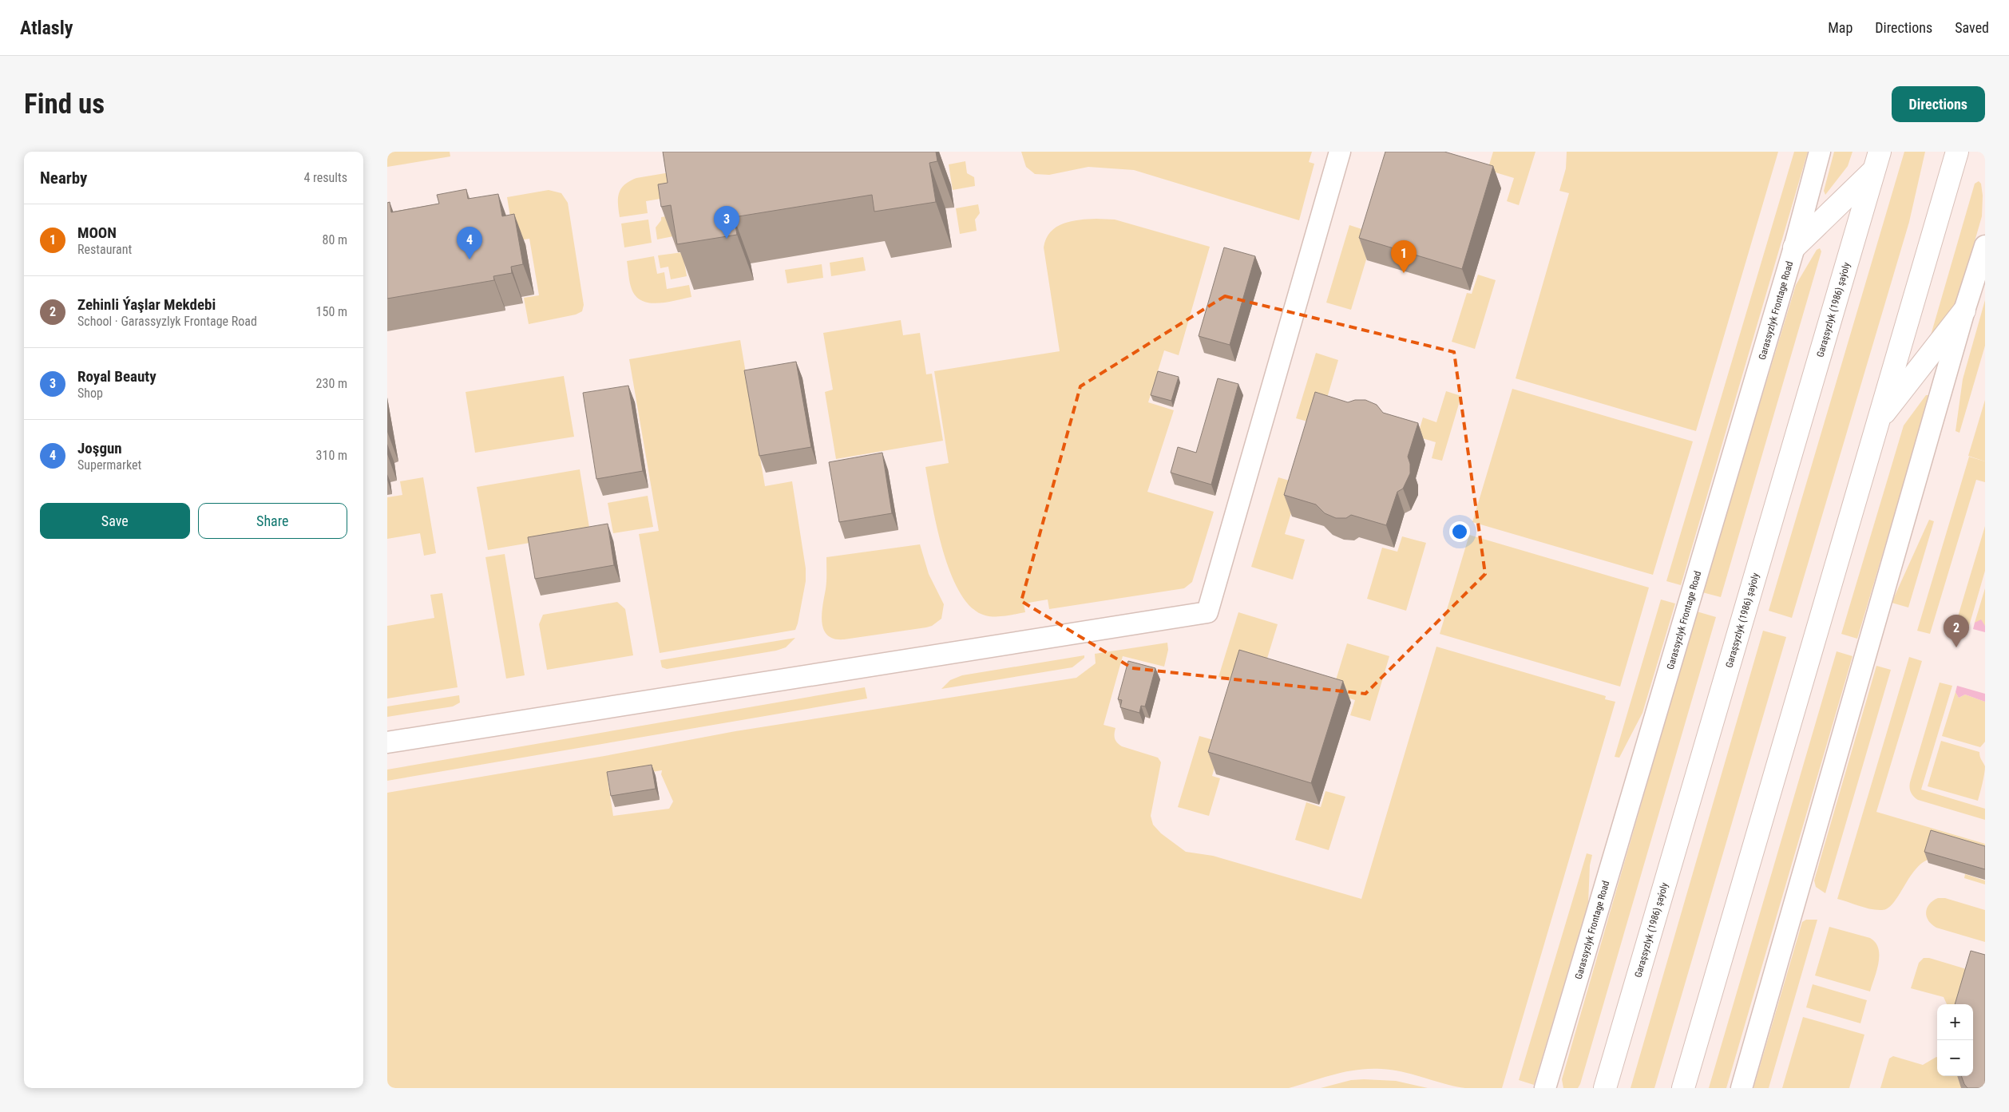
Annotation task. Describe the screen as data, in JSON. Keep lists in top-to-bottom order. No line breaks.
{"streets":{"main road":["Garaşsyzlyk (1986) şaýoly"],"street":["Garassyzlyk Frontage Road"]},"page":{"header":"Atlasly","nav":["Map","Directions","Saved"],"buttons":["Directions",["Save","Share"]],"title":"Find us","heading":["Nearby","4 results"],"list":[{"mark":"1","name":"MOON","note":"Restaurant","value":"80 m"},{"mark":"2","name":"Zehinli Ýaşlar Mekdebi","note":"School · Garassyzlyk Frontage Road","value":"150 m"},{"mark":"3","name":"Royal Beauty","note":"Shop","value":"230 m"},{"mark":"4","name":"Joşgun","note":"Supermarket","value":"310 m"}],"pins":["3","4","1","2"],"map_buttons":["+","−"]}}
